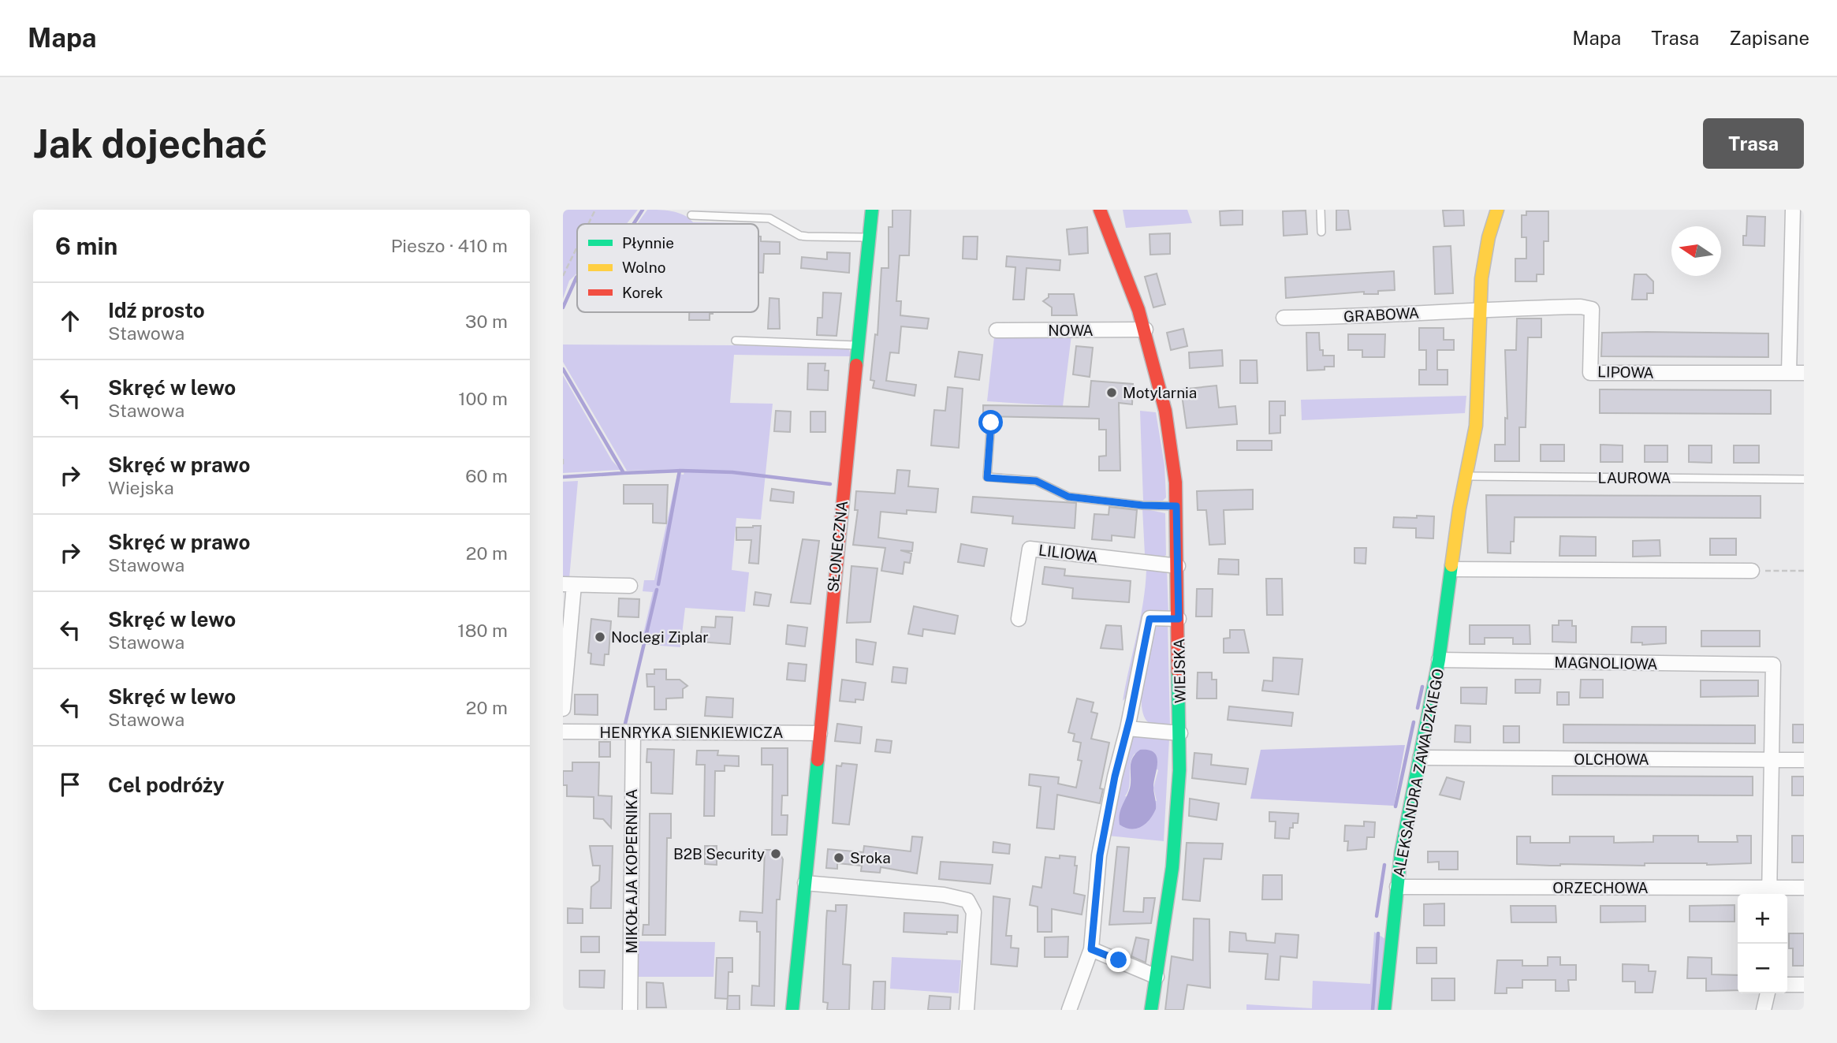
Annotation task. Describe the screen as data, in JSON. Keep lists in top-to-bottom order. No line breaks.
{"streets":{"street":["GRABOWA","NOWA","LIPOWA","SŁONECZNA","LILIOWA","MAGNOLIOWA","WIEJSKA","HENRYKA SIENKIEWICZA","OLCHOWA","ALEKSANDRA ZAWADZKIEGO","MIKOŁAJA KOPERNIKA","ORZECHOWA"],"lane":["LAUROWA"]},"crossings":[["GRABOWA","LIPOWA"],["GRABOWA","ALEKSANDRA ZAWADZKIEGO"],["NOWA","WIEJSKA"],["LIPOWA","ALEKSANDRA ZAWADZKIEGO"],["LAUROWA","ALEKSANDRA ZAWADZKIEGO"],["SŁONECZNA","HENRYKA SIENKIEWICZA"],["LILIOWA","WIEJSKA"],["MAGNOLIOWA","OLCHOWA"],["MAGNOLIOWA","ALEKSANDRA ZAWADZKIEGO"],["HENRYKA SIENKIEWICZA","MIKOŁAJA KOPERNIKA"],["OLCHOWA","ALEKSANDRA ZAWADZKIEGO"],["ALEKSANDRA ZAWADZKIEGO","ORZECHOWA"]],"places":["Motylarnia","Noclegi Ziplar","B2B Security","Sroka"],"legend":["Płynnie","Wolno","Korek"],"north":"left","page":{"header":"Mapa","nav":["Mapa","Trasa","Zapisane"],"buttons":"Trasa","title":"Jak dojechać","heading":["6 min","Pieszo · 410 m"],"list":[["Idź prosto","Stawowa","30 m"],["Skręć w lewo","Stawowa","100 m"],["Skręć w prawo","Wiejska","60 m"],["Skręć w prawo","Stawowa","20 m"],["Skręć w lewo","Stawowa","180 m"],["Skręć w lewo","Stawowa","20 m"],"Cel podróży"],"map_buttons":["+","−"]}}
